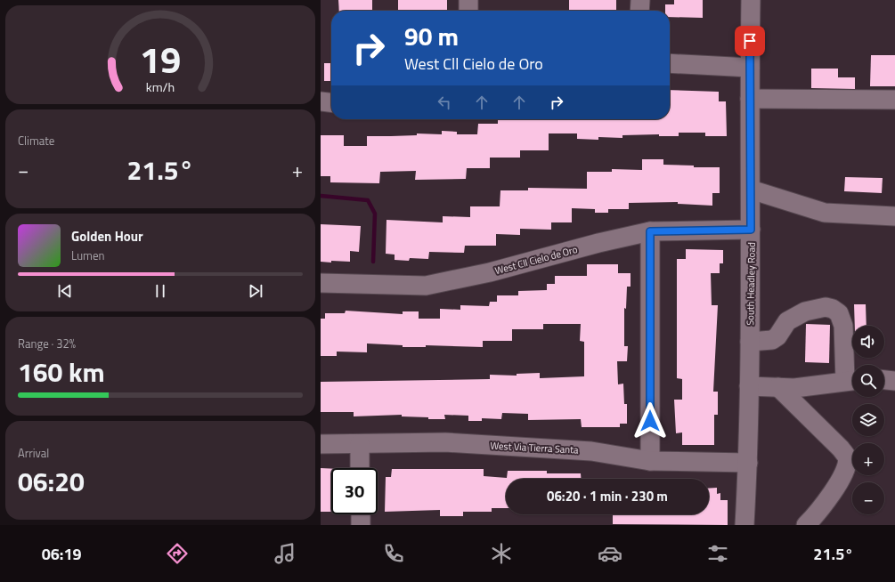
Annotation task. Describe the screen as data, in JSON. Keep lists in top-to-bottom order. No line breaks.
{"streets":{"street":["West Cll Cielo de Oro","South Headley Road","West Via Tierra Santa"]},"crossings":[["West Cll Cielo de Oro","South Headley Road"],["South Headley Road","West Via Tierra Santa"]],"page":{"turn":["90 m","West Cll Cielo de Oro"],"tile":["Climate",["Range · 32%","160 km"],["Arrival","06:20"]],"heat":["−","21.5°","+"],"song":["Golden Hour","Lumen"],"map_buttons":["+","−"],"limit":"30","trip":"06:20 · 1 min · 230 m","tabs":["06:19","21.5°"],"gauge":["19","km/h"]}}
